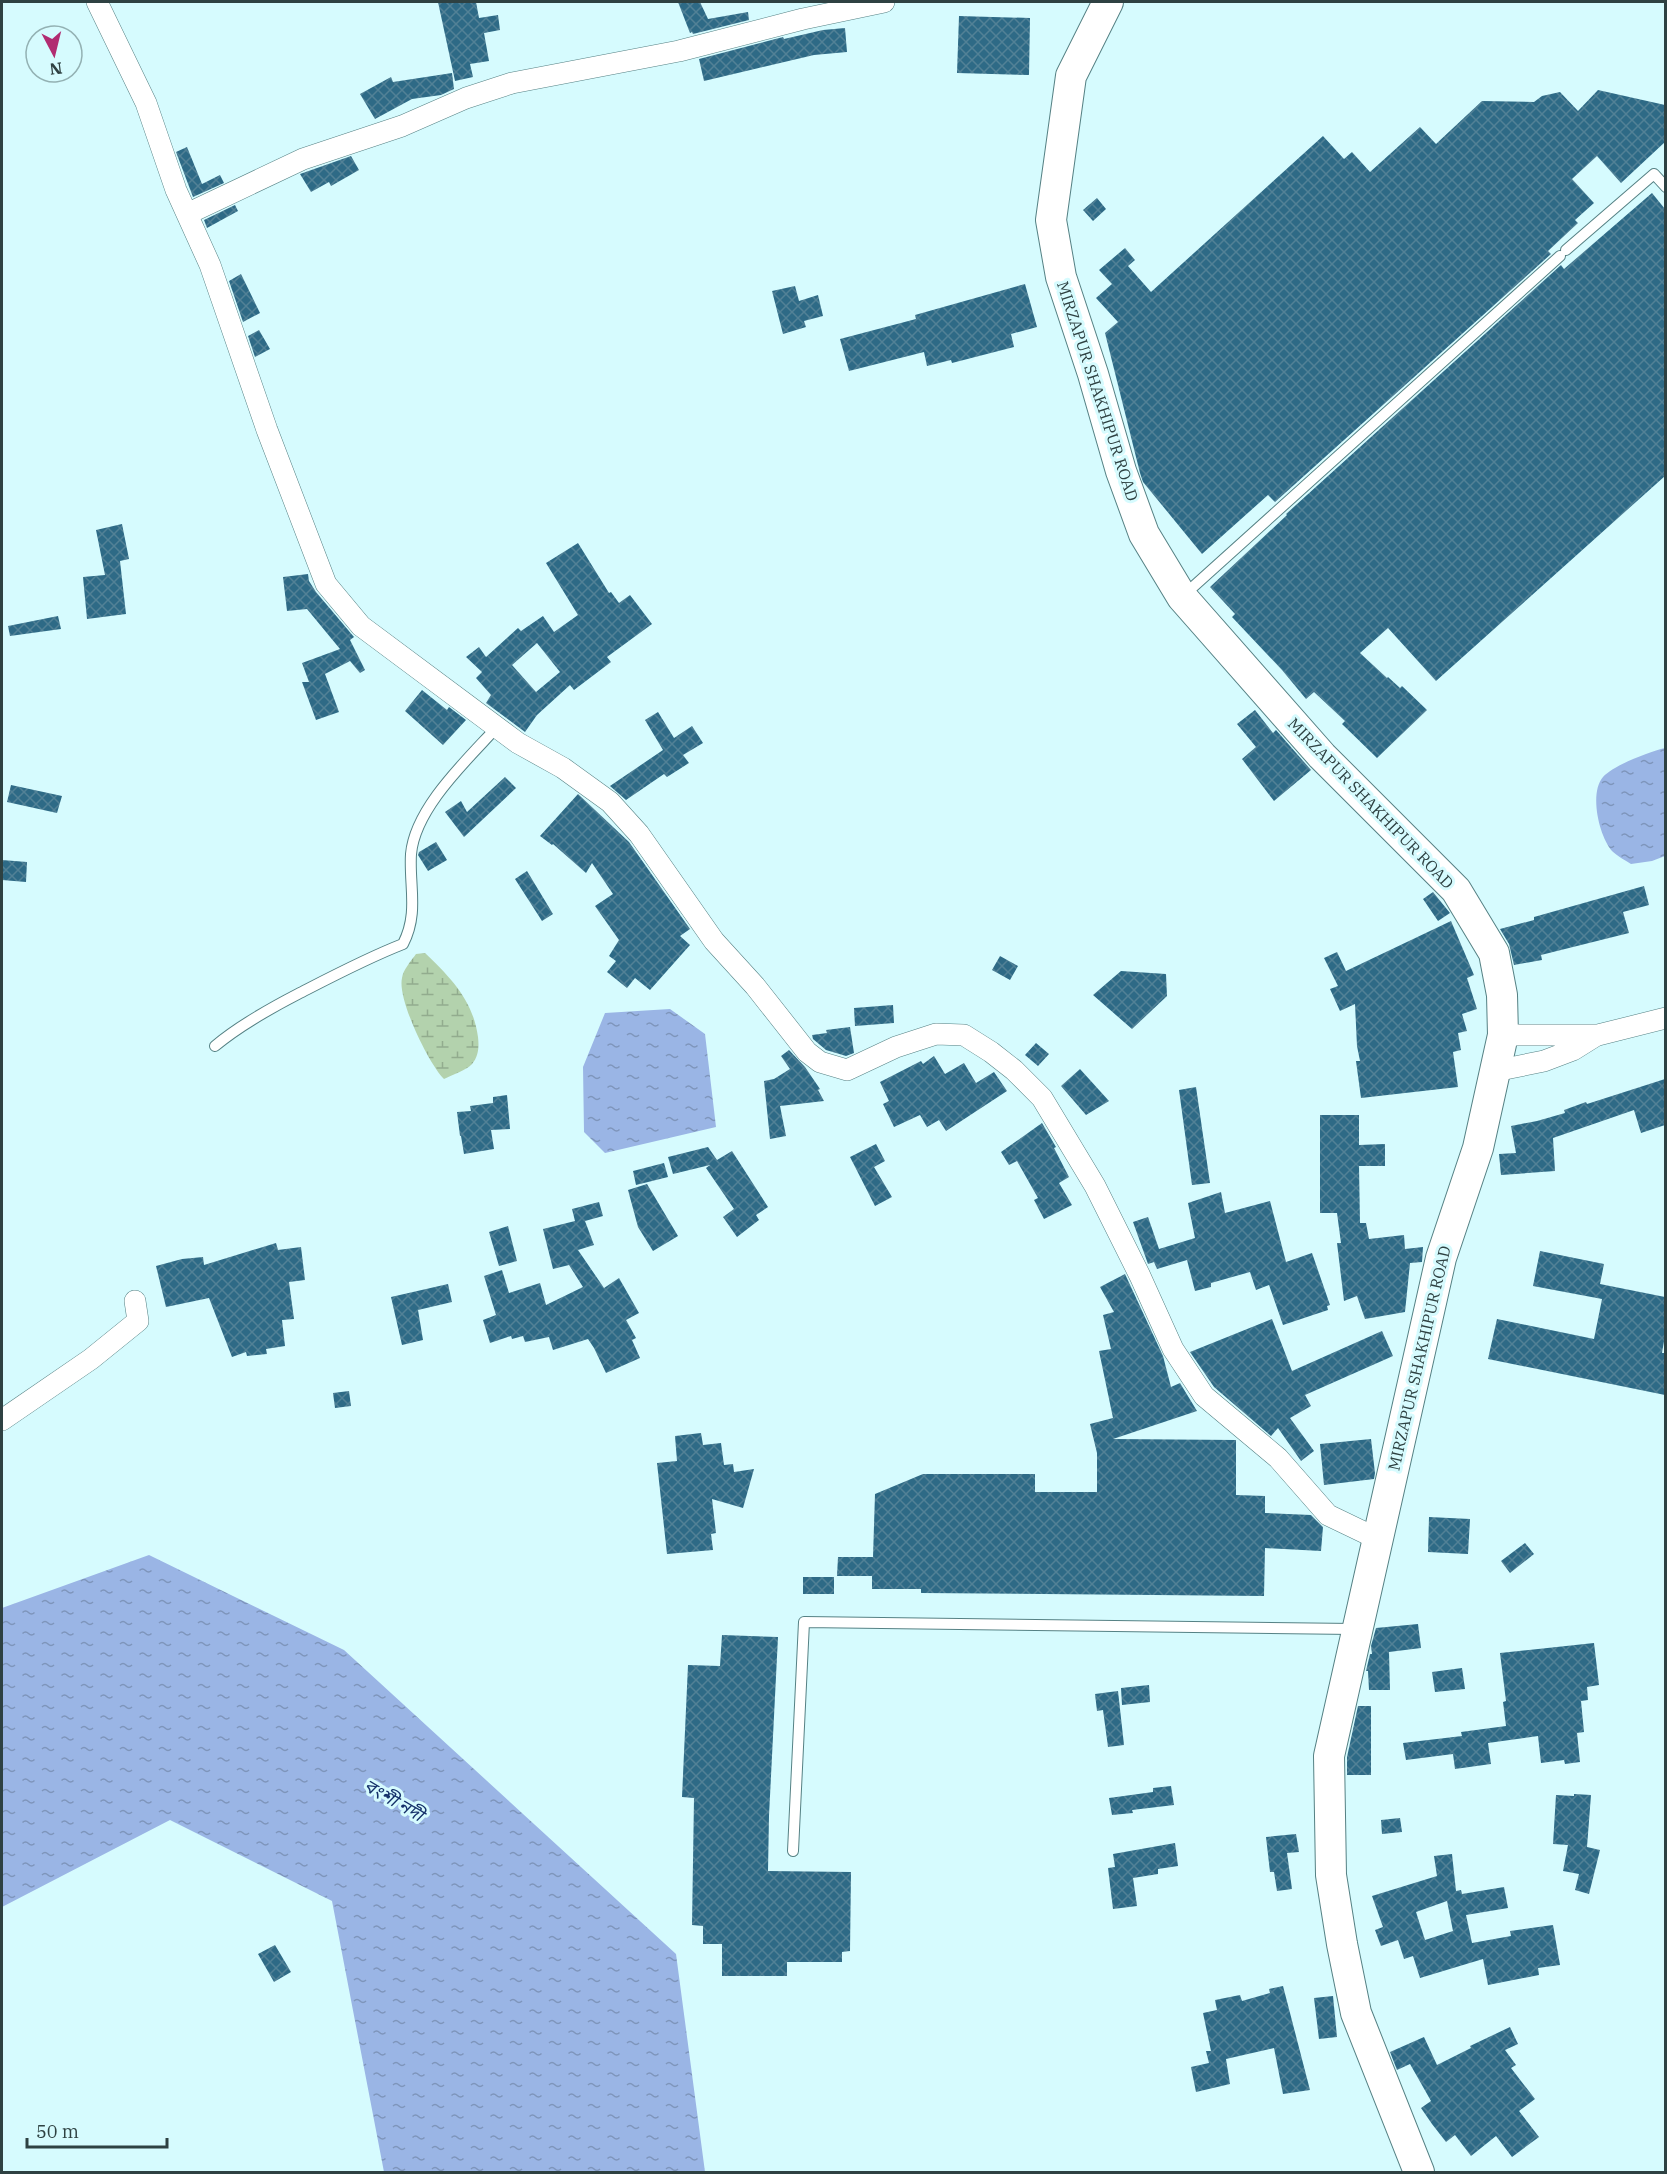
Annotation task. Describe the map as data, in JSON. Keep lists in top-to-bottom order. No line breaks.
{"streets":{"main road":["MIRZAPUR SHAKHIPUR ROAD"]},"water":["বংশী নদী"],"scale_bar":"50 m","north":"bottom"}
